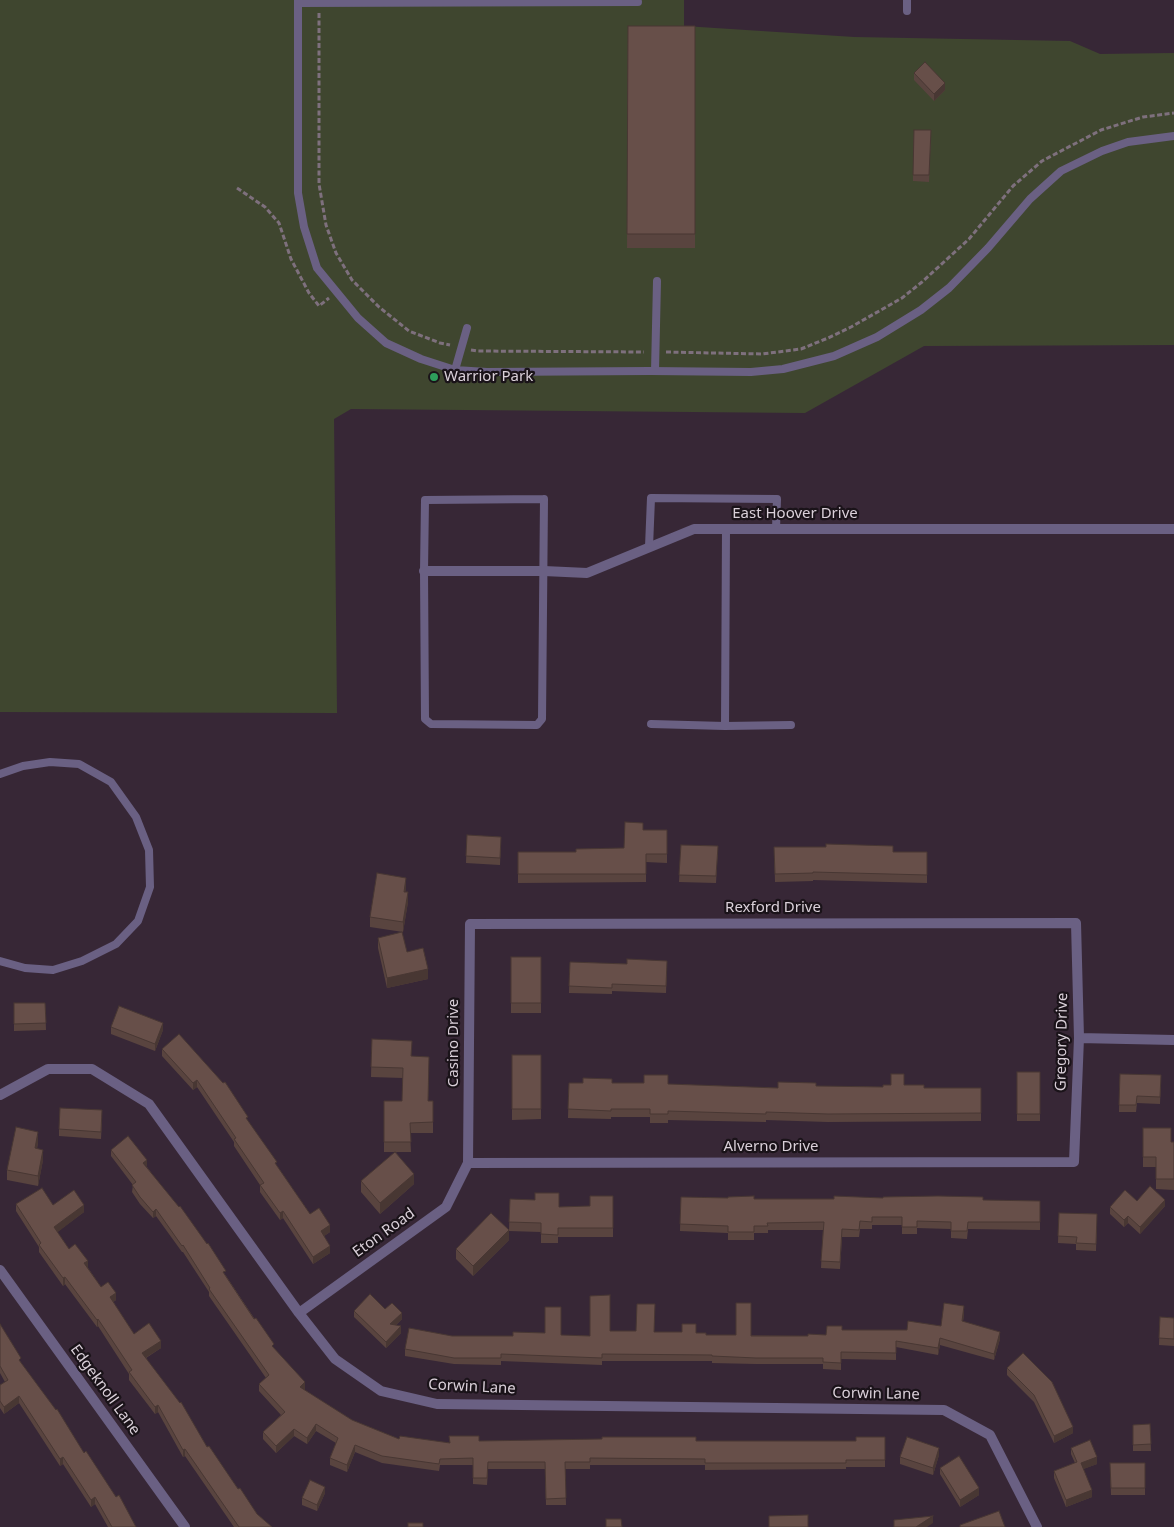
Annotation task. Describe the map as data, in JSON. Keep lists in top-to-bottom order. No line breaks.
{"streets":{"street":["East Hoover Drive","Rexford Drive","Gregory Drive","Casino Drive","Alverno Drive","Eton Road","Corwin Lane","Edgeknoll Lane"]},"crossings":[["Rexford Drive","Gregory Drive"],["Rexford Drive","Casino Drive"],["Gregory Drive","Alverno Drive"],["Casino Drive","Alverno Drive"],["Casino Drive","Eton Road"],["Alverno Drive","Eton Road"],["Eton Road","Corwin Lane"]],"places":["Warrior Park"]}
